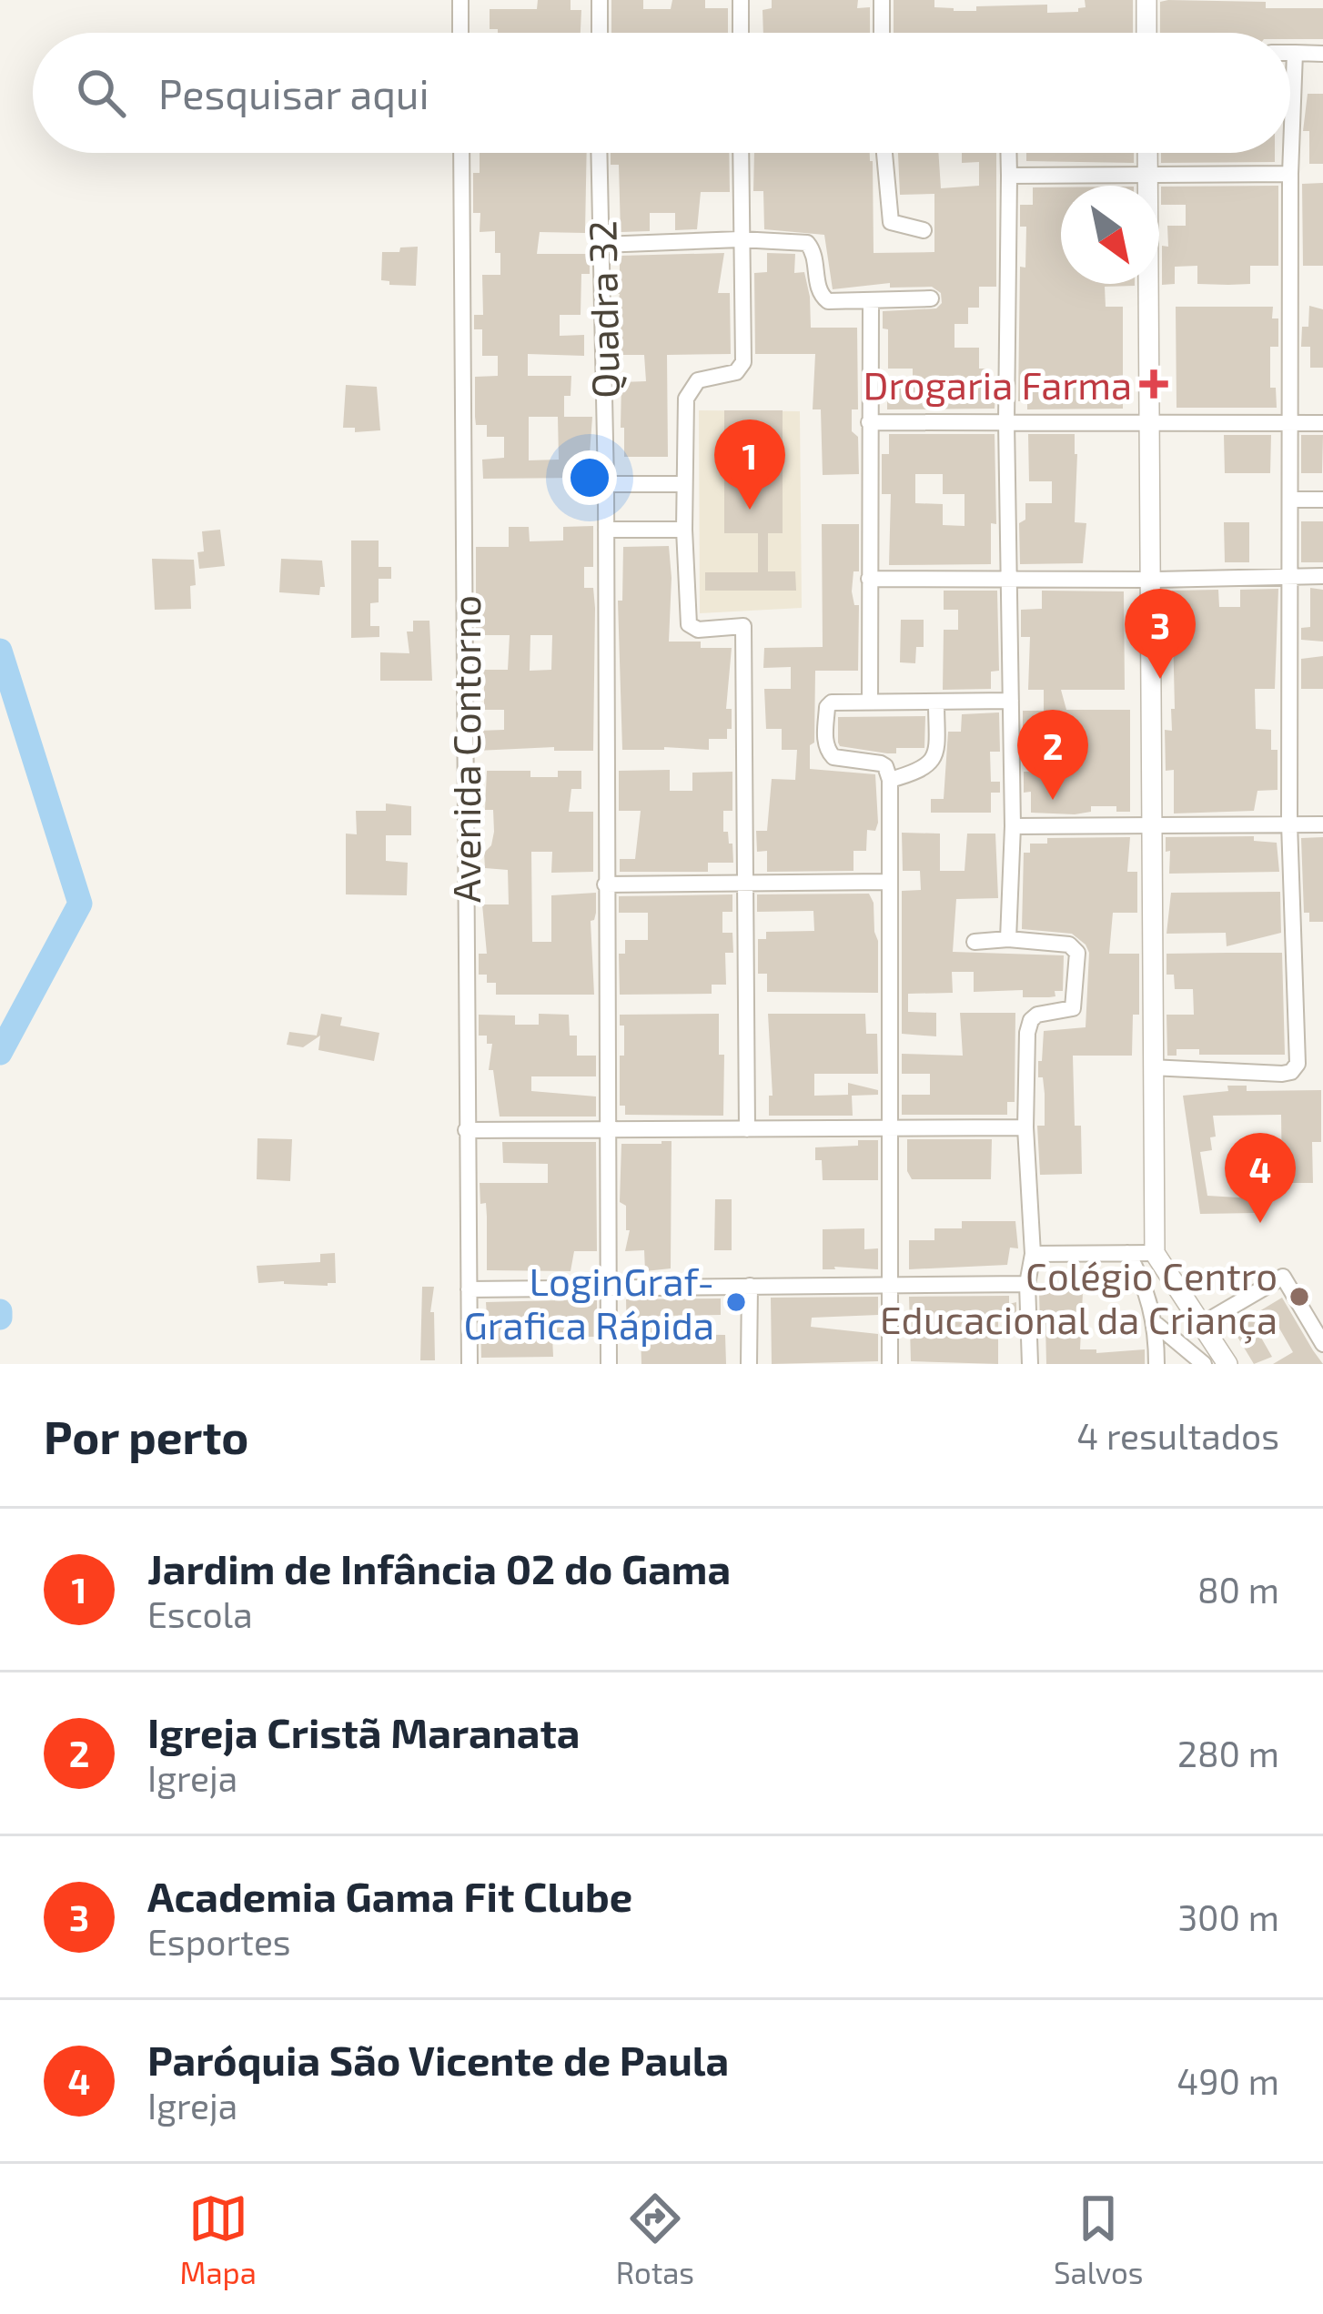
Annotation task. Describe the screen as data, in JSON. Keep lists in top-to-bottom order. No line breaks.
{"streets":{"street":["Quadra 32","Avenida Contorno"]},"places":{"health":["Drogaria Farma"],"other":["Colégio Centro Educacional da Criança","LoginGraf- Grafica Rápida"]},"north":"bottom right","page":{"search":"Pesquisar aqui","pins":["1","3","2","4"],"heading":["Por perto","4 resultados"],"list":[{"mark":"1","name":"Jardim de Infância 02 do Gama","note":"Escola","value":"80 m"},{"mark":"2","name":"Igreja Cristã Maranata","note":"Igreja","value":"280 m"},{"mark":"3","name":"Academia Gama Fit Clube","note":"Esportes","value":"300 m"},{"mark":"4","name":"Paróquia São Vicente de Paula","note":"Igreja","value":"490 m"}],"nav":["Mapa","Rotas","Salvos"]}}
